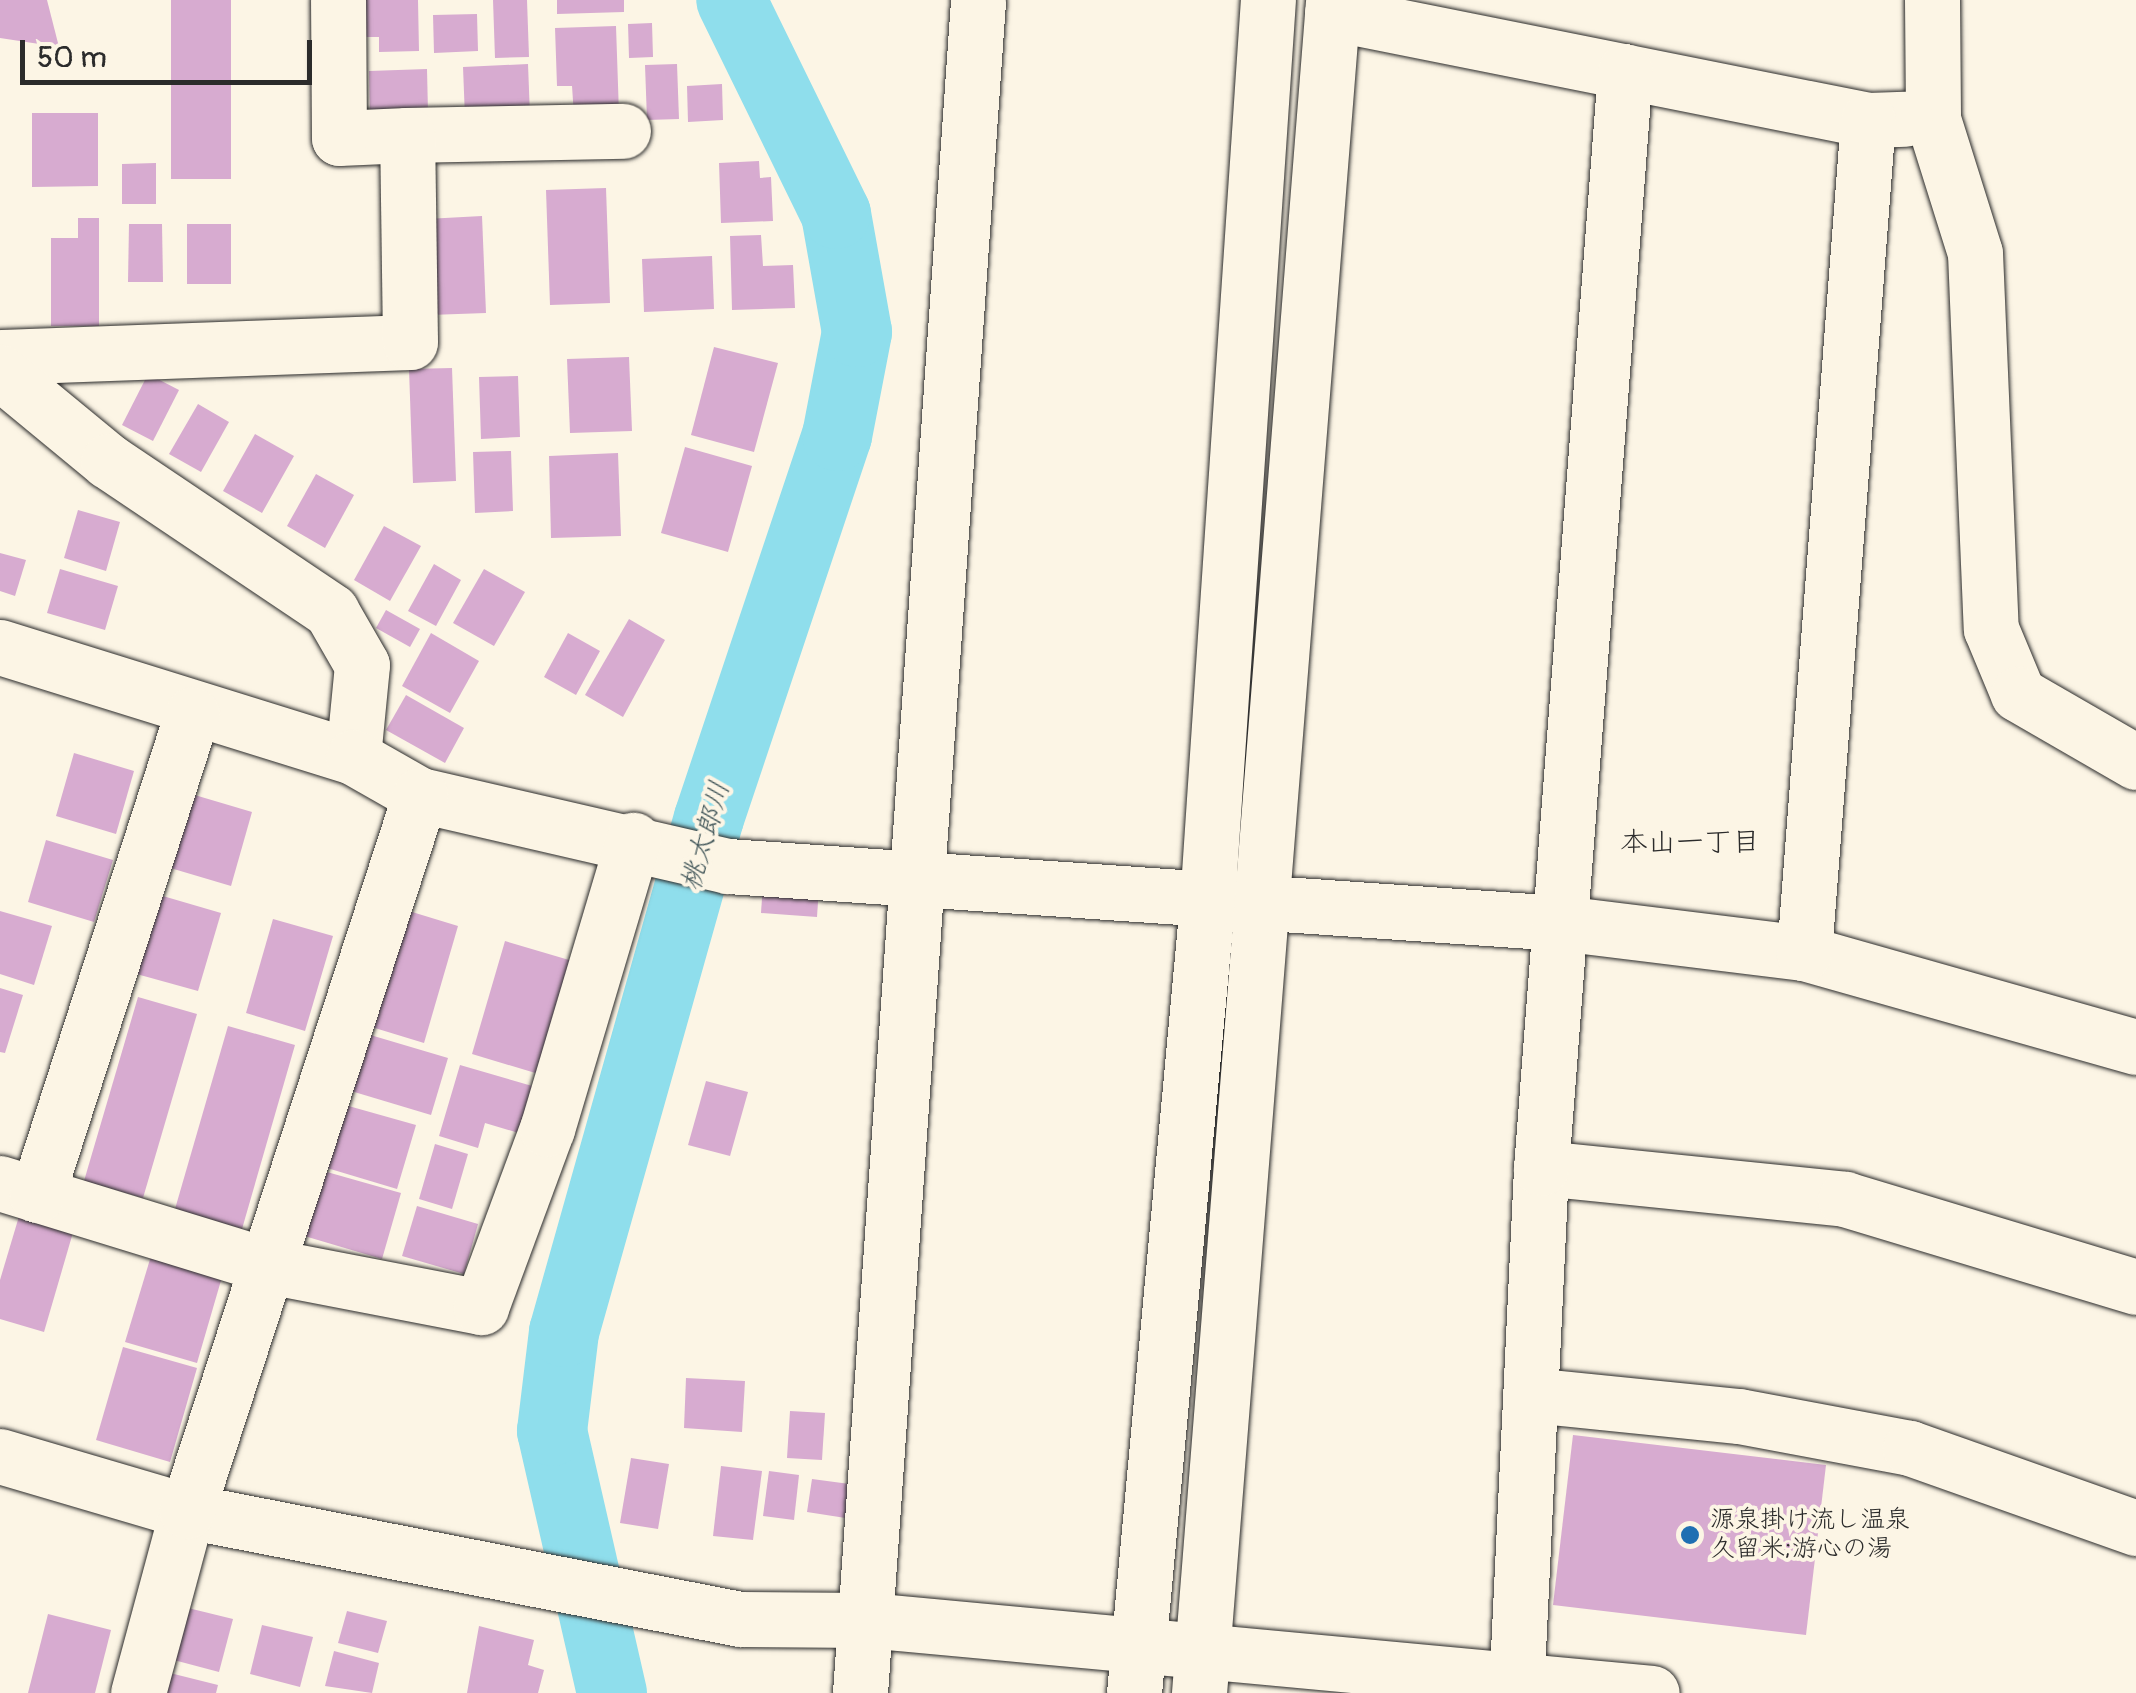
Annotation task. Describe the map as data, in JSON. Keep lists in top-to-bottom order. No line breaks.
{"districts":["本山一丁目"],"water":["桃太郎川"],"places":["源泉掛け流し温泉 久留米;游心の湯"],"scale_bar":"50 m"}
